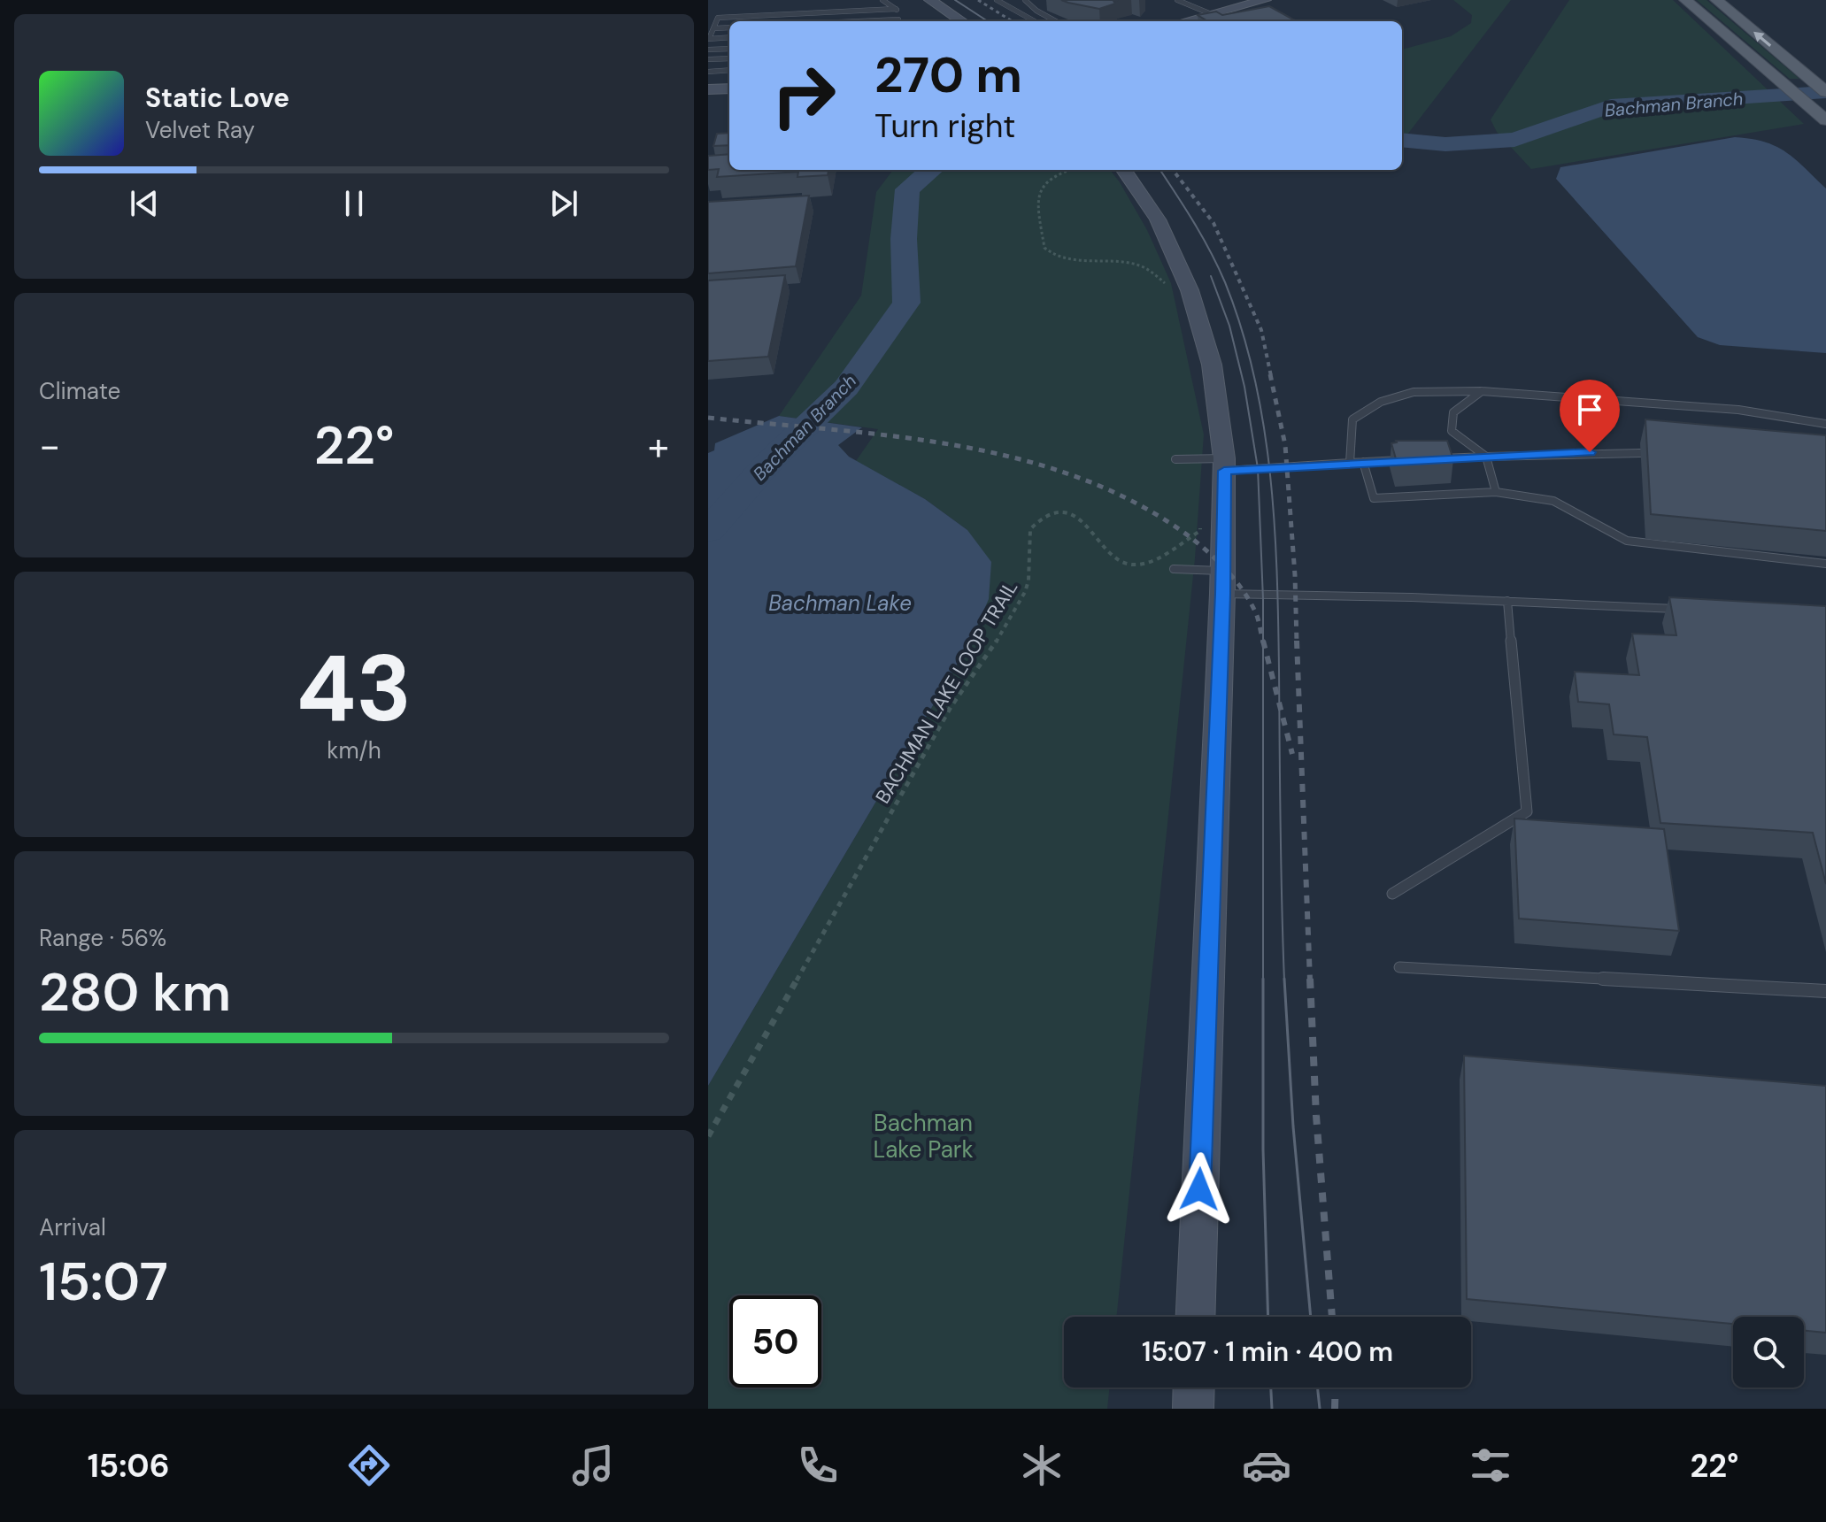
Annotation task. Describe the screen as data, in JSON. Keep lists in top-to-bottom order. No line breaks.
{"streets":{"path":["BACHMAN LAKE LOOP TRAIL"]},"water":["Bachman Branch","Bachman Lake"],"parks":["Bachman Lake Park"],"page":{"turn":["270 m","Turn right"],"song":["Static Love","Velvet Ray"],"tile":["Climate",["43","km/h"],["Range · 56%","280 km"],["Arrival","15:07"]],"heat":["−","22°","+"],"limit":"50","trip":"15:07 · 1 min · 400 m","tabs":["15:06","22°"]}}
